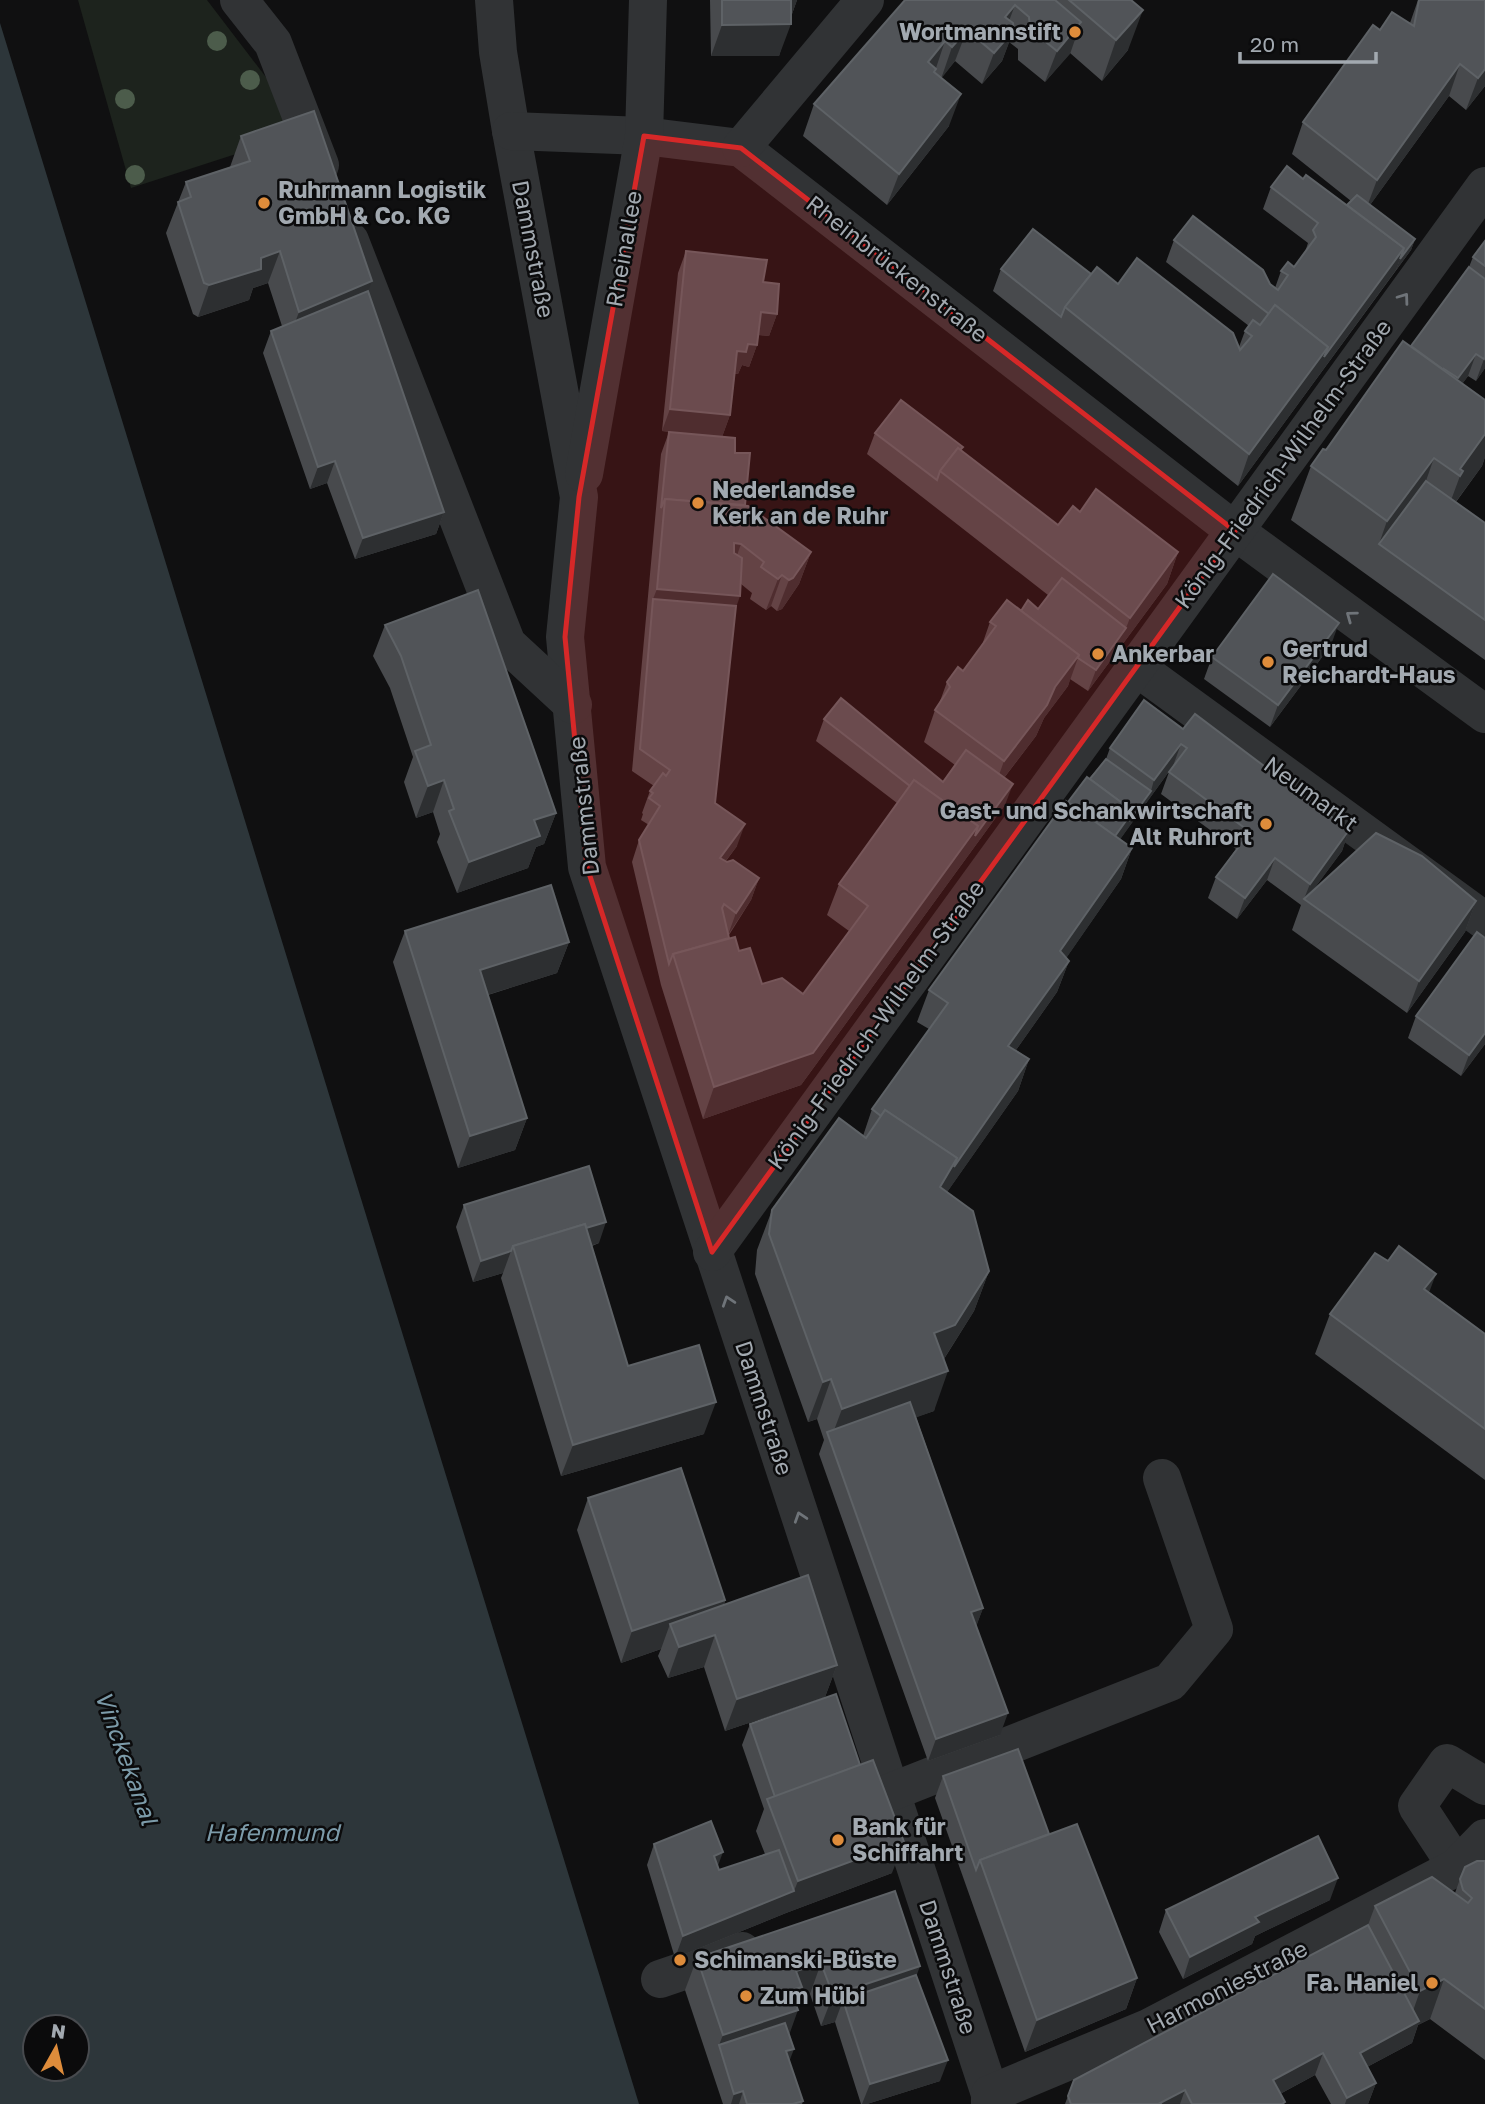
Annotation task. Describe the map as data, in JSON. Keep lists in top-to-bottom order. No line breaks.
{"streets":{"street":["Dammstraße","Rheinallee","Rheinbrückenstraße","König-Friedrich-Wilhelm-Straße","Neumarkt","Harmoniestraße"]},"crossings":[["Dammstraße","Rheinallee"],["Dammstraße","König-Friedrich-Wilhelm-Straße"],["Dammstraße","Harmoniestraße"],["Rheinbrückenstraße","König-Friedrich-Wilhelm-Straße"],["König-Friedrich-Wilhelm-Straße","Neumarkt"]],"water":["Vinckekanal","Hafenmund"],"places":["Wortmannstift","Ruhrmann Logistik GmbH & Co. KG","Nederlandse Kerk an de Ruhr","Ankerbar","Gertrud Reichardt-Haus","Gast- und Schankwirtschaft Alt Ruhrort","Bank für Schiffahrt","Schimanski-Büste","Fa. Haniel","Zum Hübi"],"scale_bar":"20 m","north":"top"}
